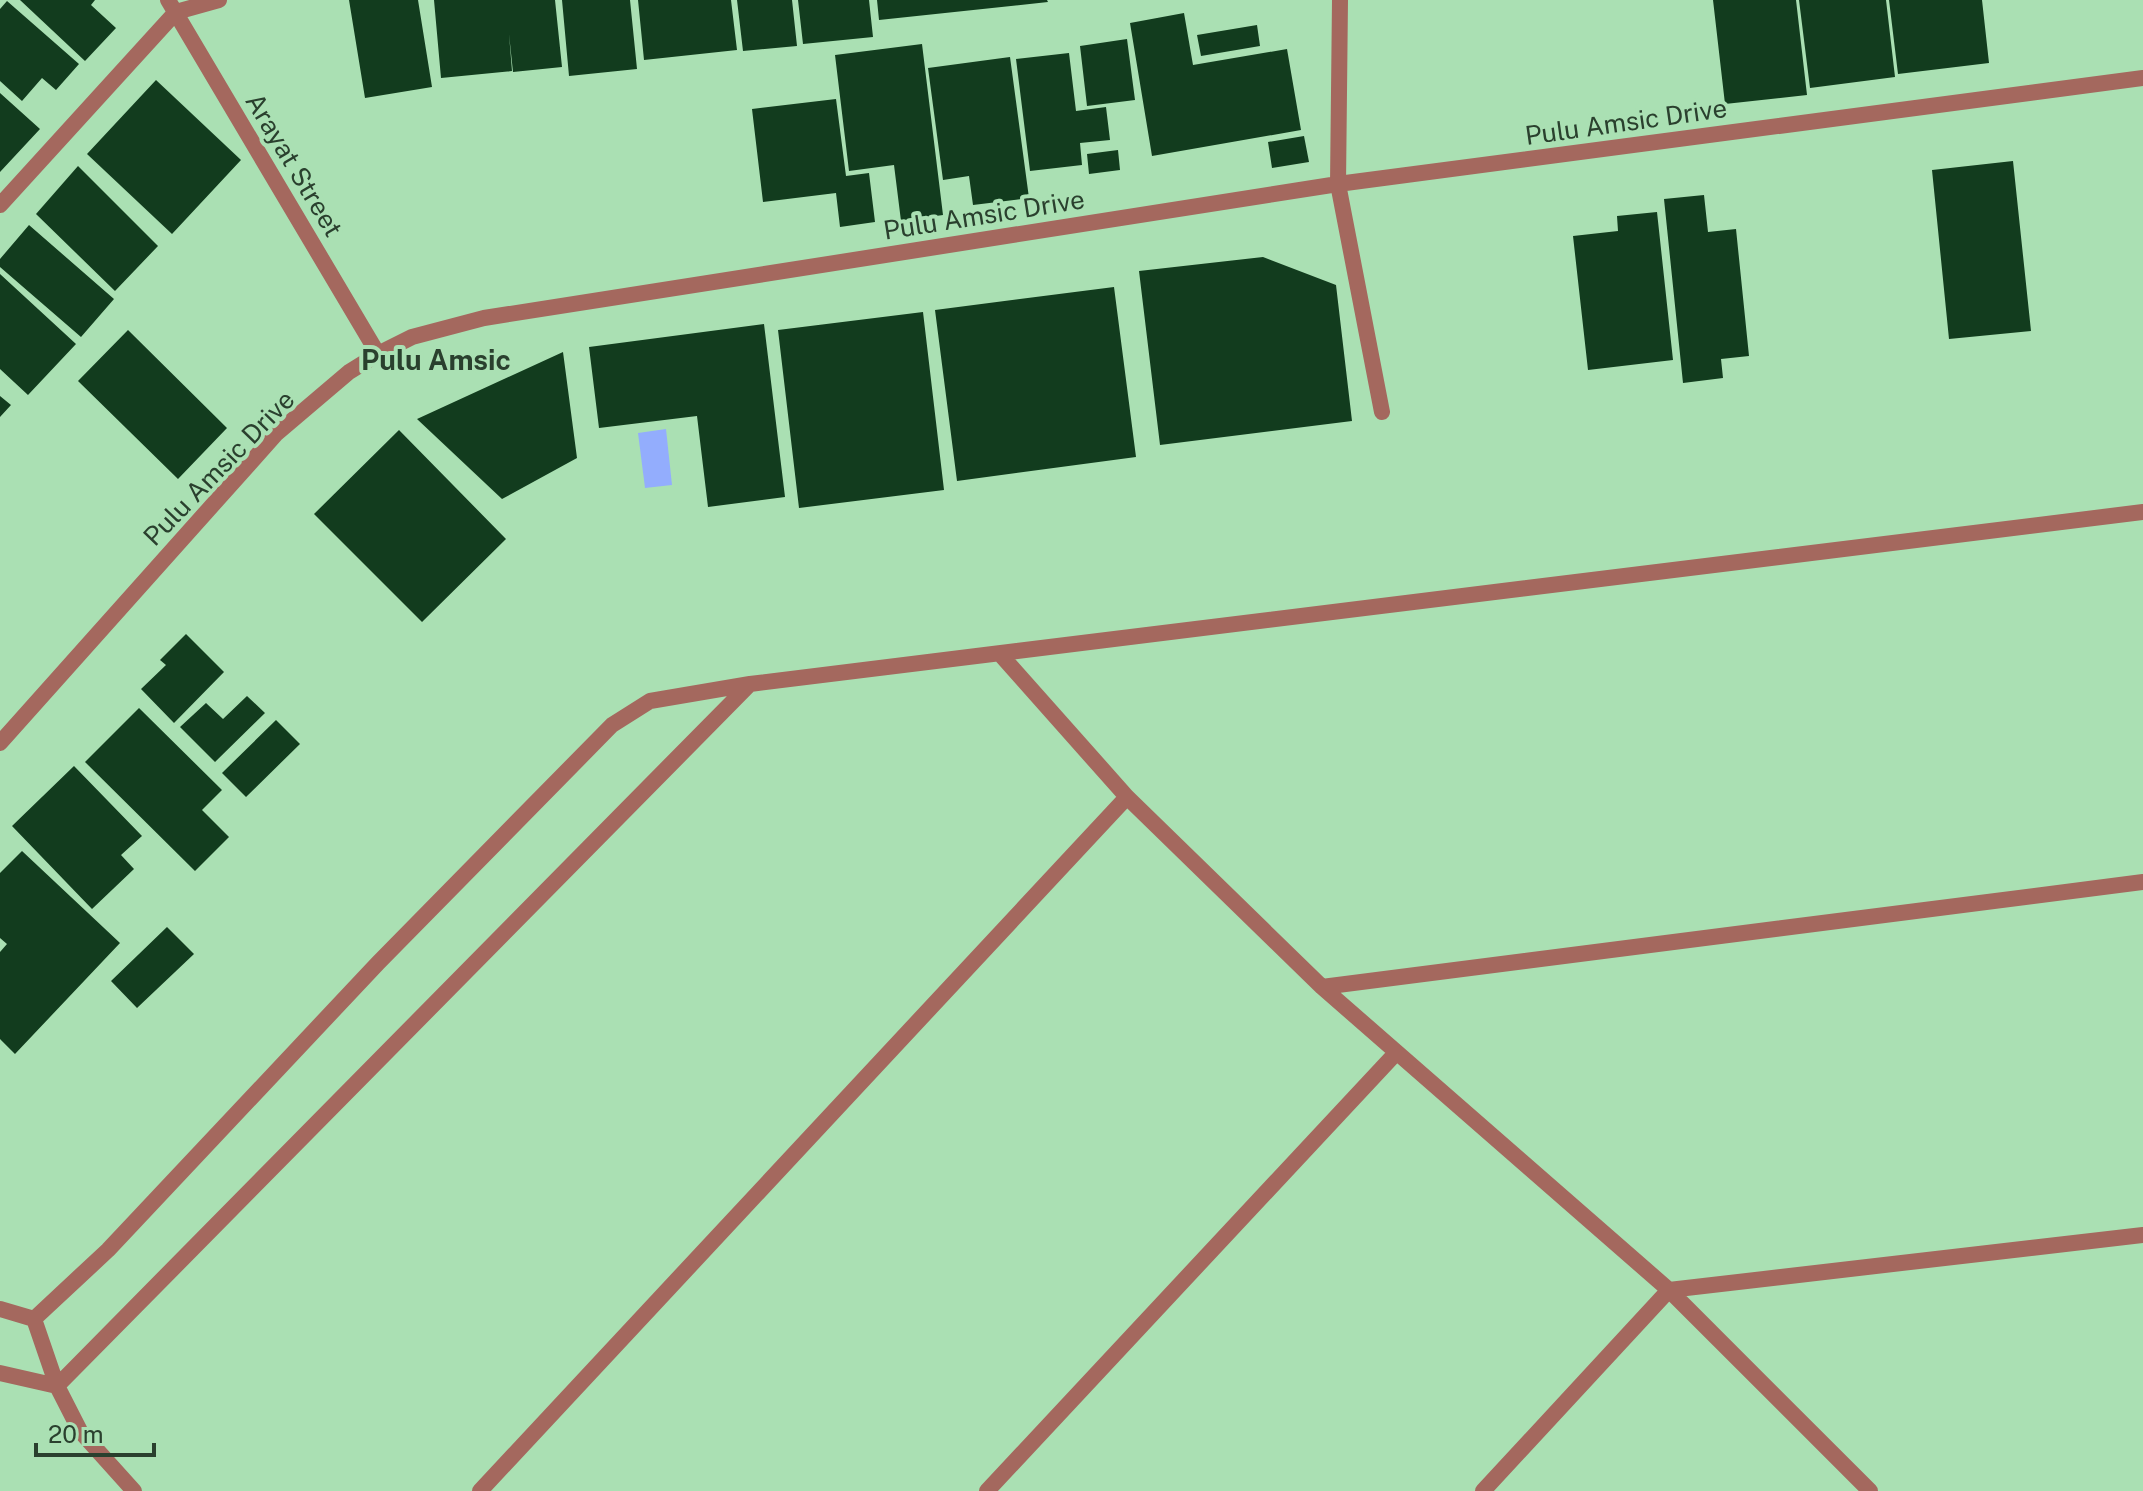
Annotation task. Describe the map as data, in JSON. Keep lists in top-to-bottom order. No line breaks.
{"streets":{"street":["Pulu Amsic Drive","Arayat Street"]},"crossings":[["Pulu Amsic Drive","Arayat Street"]],"districts":["Pulu Amsic"],"scale_bar":"20 m"}
